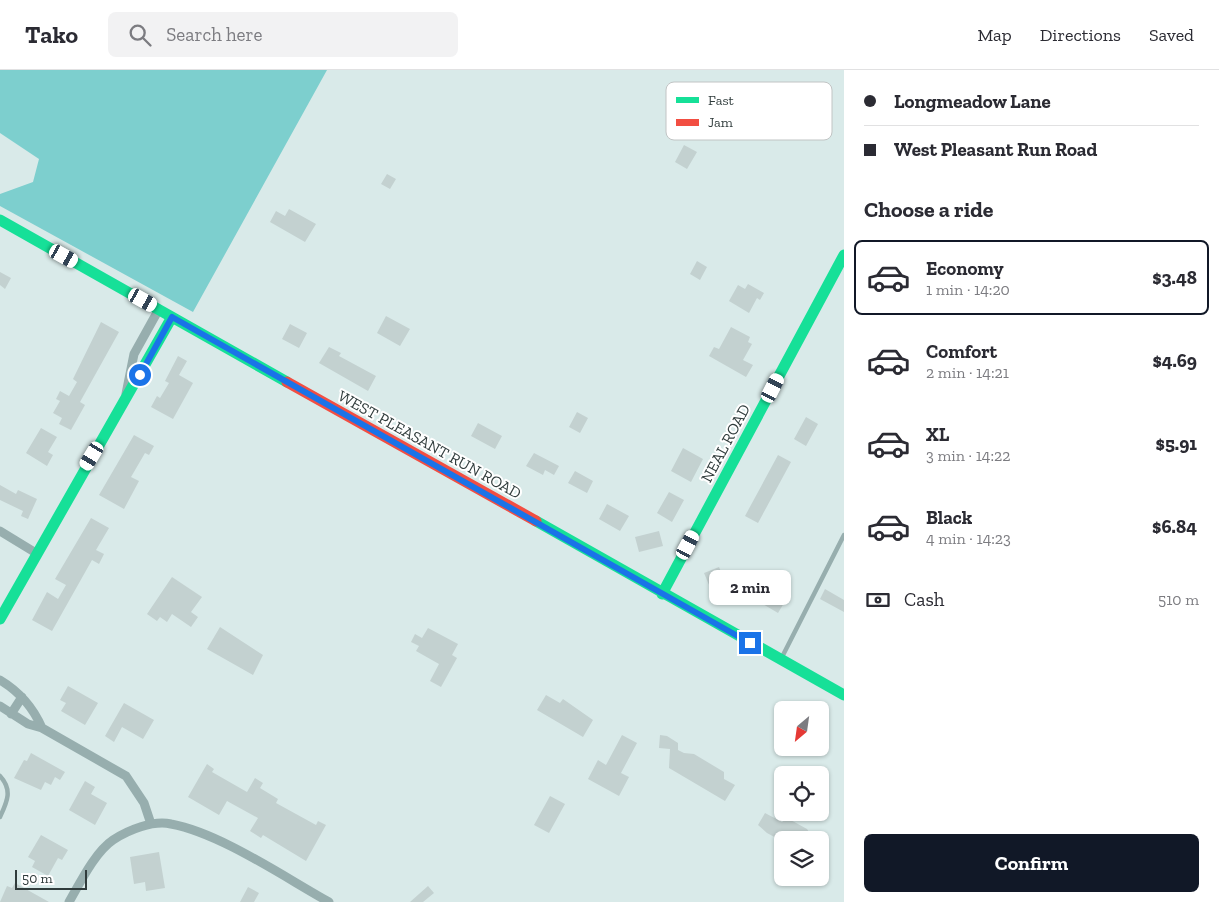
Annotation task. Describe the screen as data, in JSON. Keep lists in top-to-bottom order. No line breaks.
{"streets":{"main road":["NEAL ROAD","WEST PLEASANT RUN ROAD"]},"crossings":[["NEAL ROAD","WEST PLEASANT RUN ROAD"]],"legend":["Fast","Jam"],"scale_bar":"50 m","north":"bottom left","page":{"header":"Tako","search":"Search here","nav":["Map","Directions","Saved"],"banner":["Longmeadow Lane","West Pleasant Run Road"],"heading":"Choose a ride","list":[{"name":"Economy","note":"1 min · 14:20","value":"$3.48"},{"name":"Comfort","note":"2 min · 14:21","value":"$4.69"},{"name":"XL","note":"3 min · 14:22","value":"$5.91"},{"name":"Black","note":"4 min · 14:23","value":"$6.84"}],"bubble":"2 min","pay":["Cash","510 m"],"buttons":"Confirm","scale":"50 m"}}
